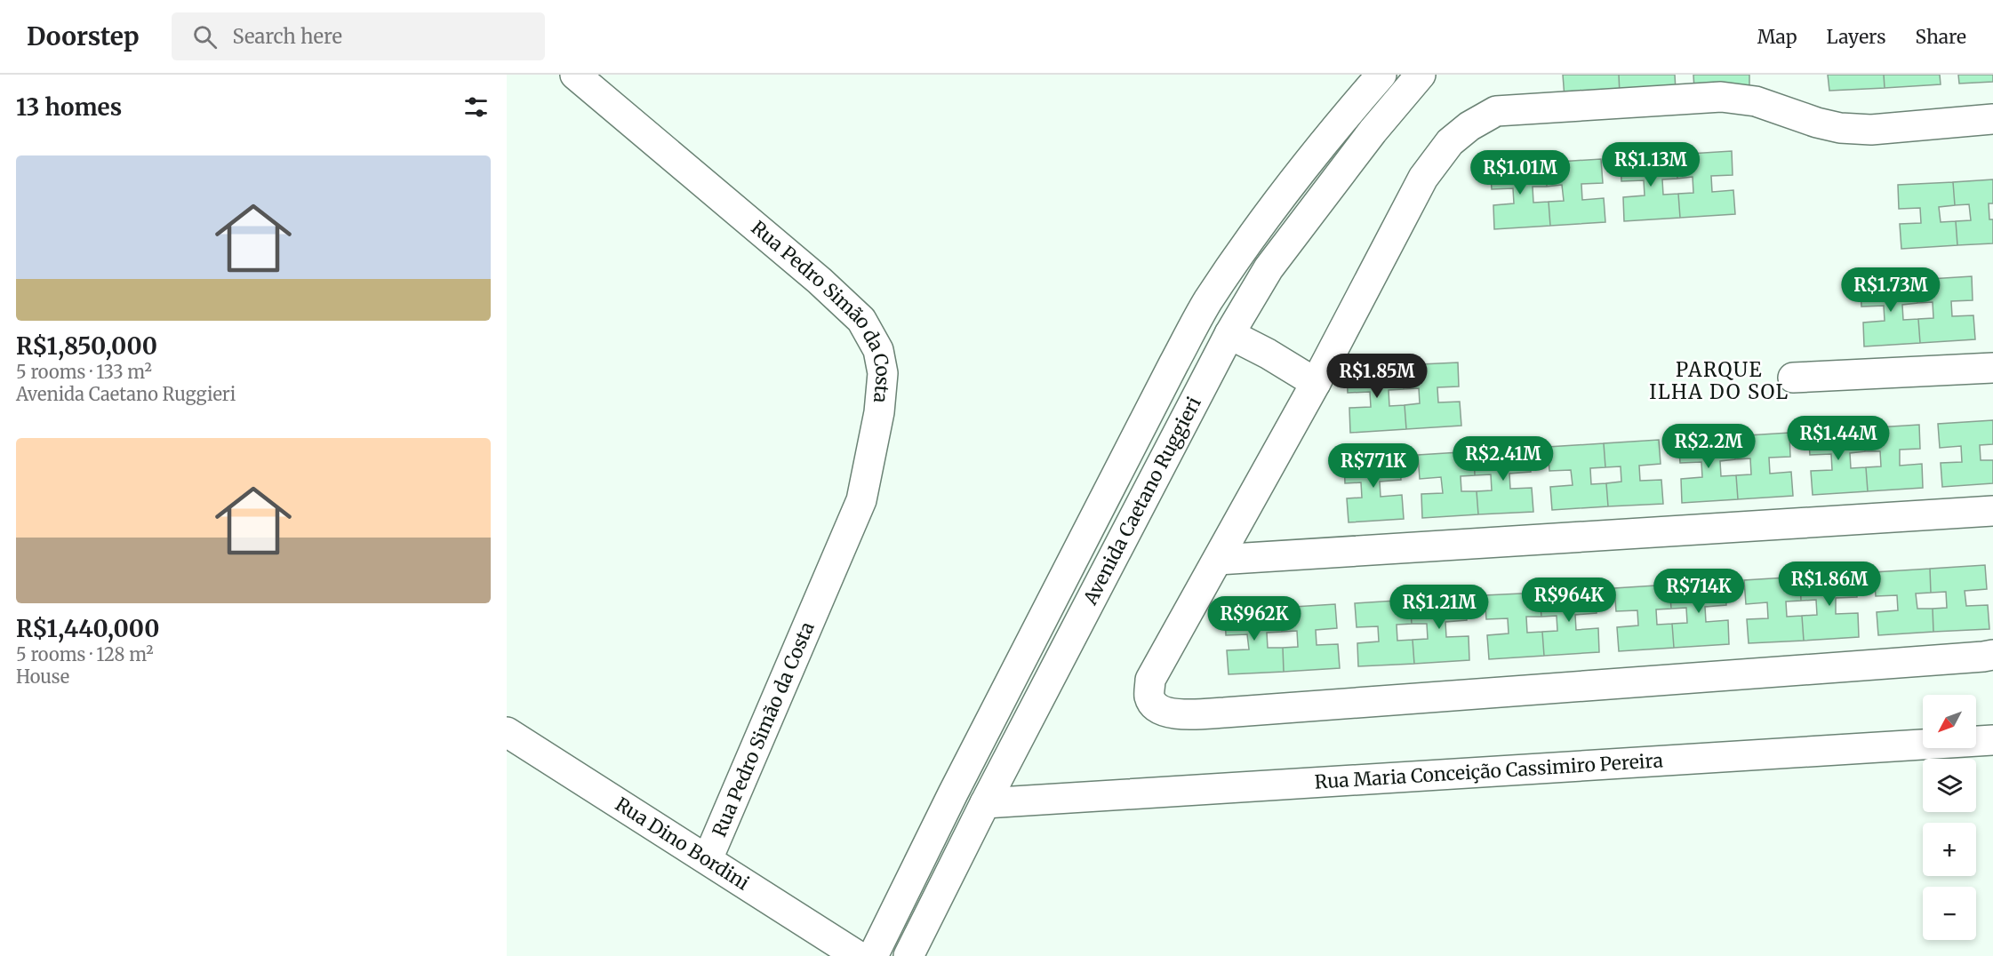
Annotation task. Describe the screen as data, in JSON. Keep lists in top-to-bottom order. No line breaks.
{"streets":{"street":["Rua Pedro Simão da Costa","Avenida Caetano Ruggieri","Rua Maria Conceição Cassimiro Pereira","Rua Dino Bordini"]},"crossings":[["Rua Pedro Simão da Costa","Rua Dino Bordini"],["Avenida Caetano Ruggieri","Rua Maria Conceição Cassimiro Pereira"]],"districts":["PARQUE ILHA DO SOL"],"north":"bottom left","page":{"header":"Doorstep","search":"Search here","nav":["Map","Layers","Share"],"heading":"13 homes","list":[{"name":"R$1,850,000","note":"5 rooms · 133 m² · Avenida Caetano Ruggieri"},{"name":"R$1,440,000","note":"5 rooms · 128 m² · House"}],"price":["R$1.13M","R$1.01M","R$1.73M","R$1.85M","R$1.44M","R$2.2M","R$2.41M","R$771K","R$1.86M","R$714K","R$964K","R$1.21M","R$962K"],"map_buttons":["+","−"]}}
